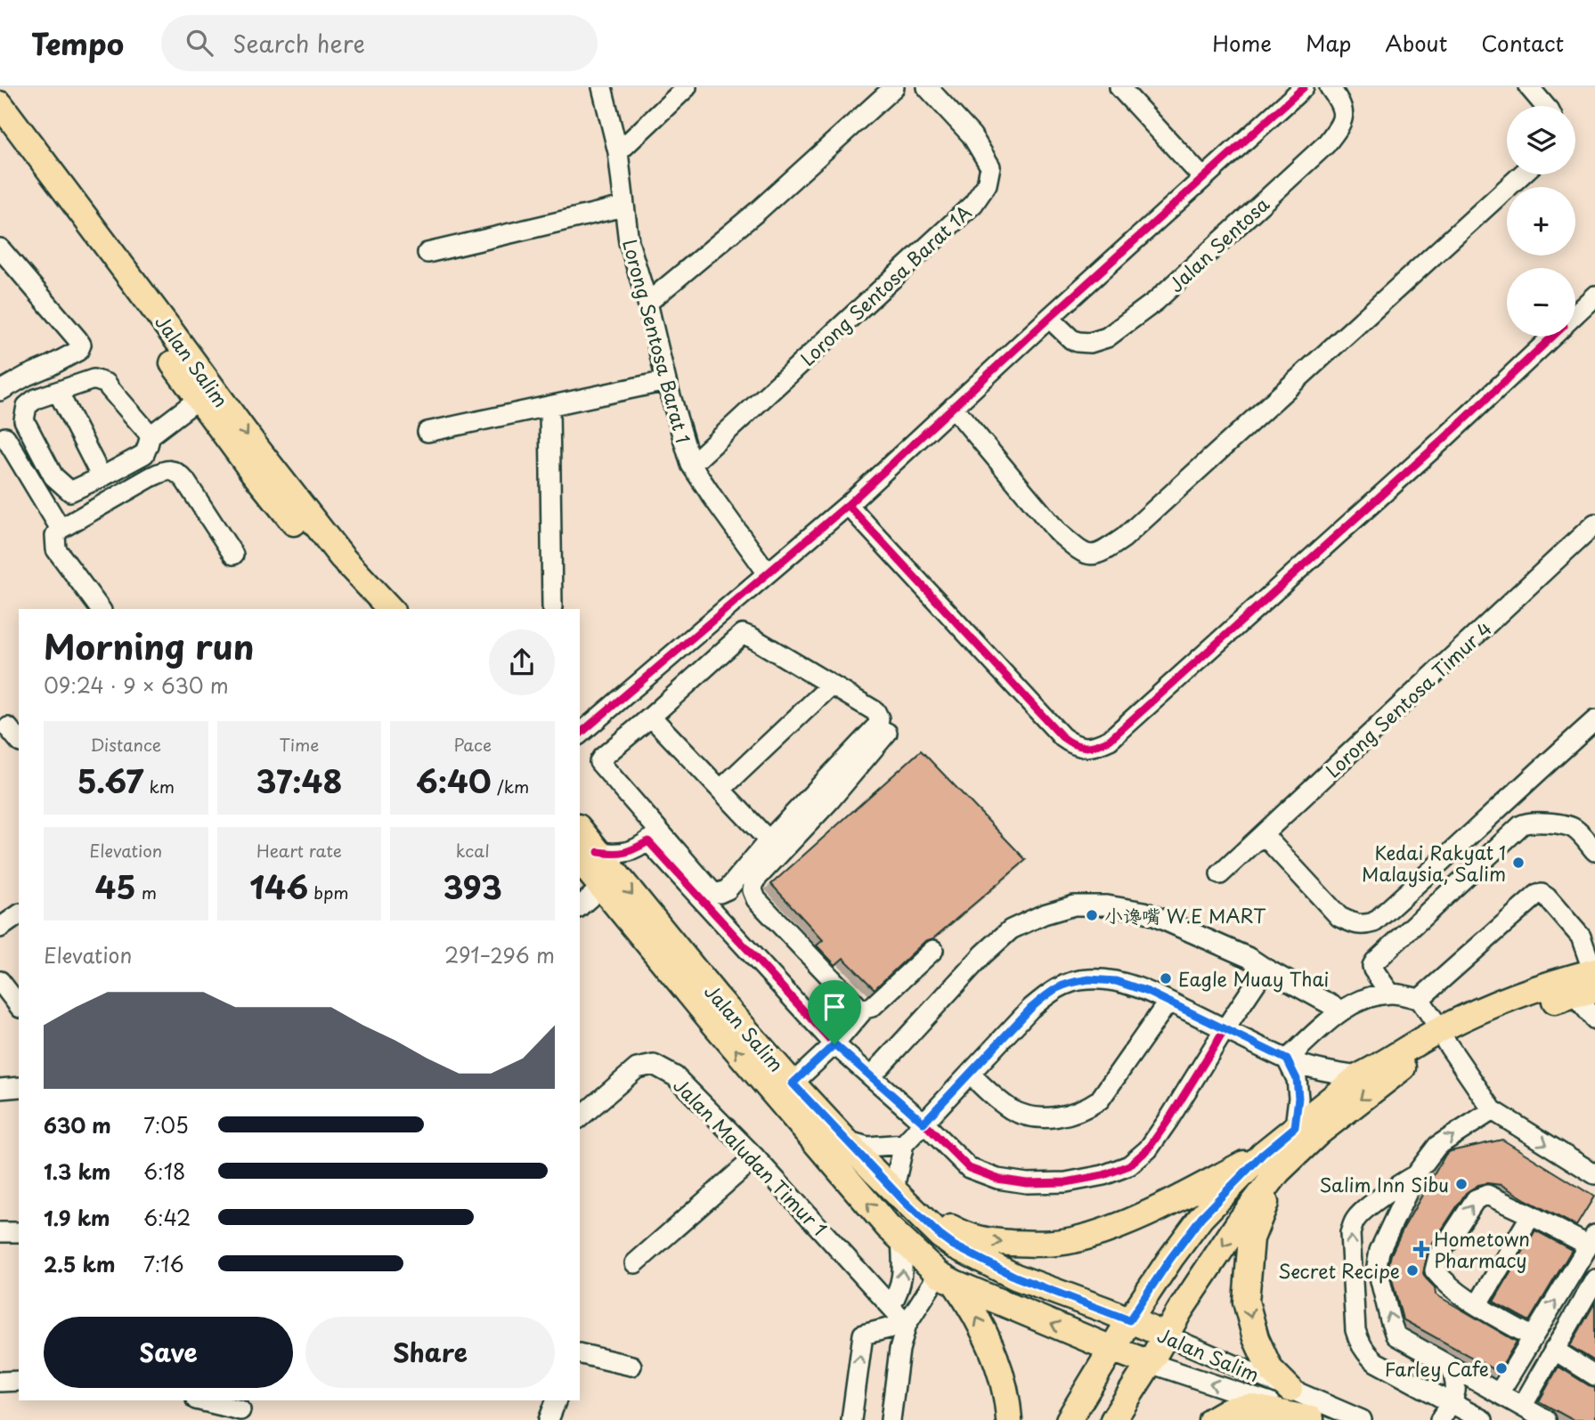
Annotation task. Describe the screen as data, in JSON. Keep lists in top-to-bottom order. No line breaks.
{"streets":{"main road":["Jalan Salim"],"street":["Jalan Sentosa","Lorong Sentosa Barat 1A","Lorong Sentosa Barat 1","Lorong Sentosa Timur 4","Jalan Maludan Timur 1"]},"crossings":[["Lorong Sentosa Barat 1A","Lorong Sentosa Barat 1"]],"places":{"other":["Kedai Rakyat 1 Malaysia, Salim","小谗嘴 W.E MART","Eagle Muay Thai","Salim Inn Sibu","Secret Recipe","Farley Cafe"],"health":["Hometown Pharmacy"]},"page":{"header":"Tempo","search":"Search here","nav":["Home","Map","About","Contact"],"map_buttons":["+","−"],"heading":["Morning run","09:24 · 9 × 630 m"],"stats":[["Distance","5.67 km"],["Time","37:48"],["Pace","6:40 /km"],["Elevation","45 m"],["Heart rate","146 bpm"],["kcal","393"]],"chart":["Elevation","291–296 m"],"list":[{"name":"630 m","note":"7:05"},{"name":"1.3 km","note":"6:18"},{"name":"1.9 km","note":"6:42"},{"name":"2.5 km","note":"7:16"}],"buttons":["Save","Share"]}}
